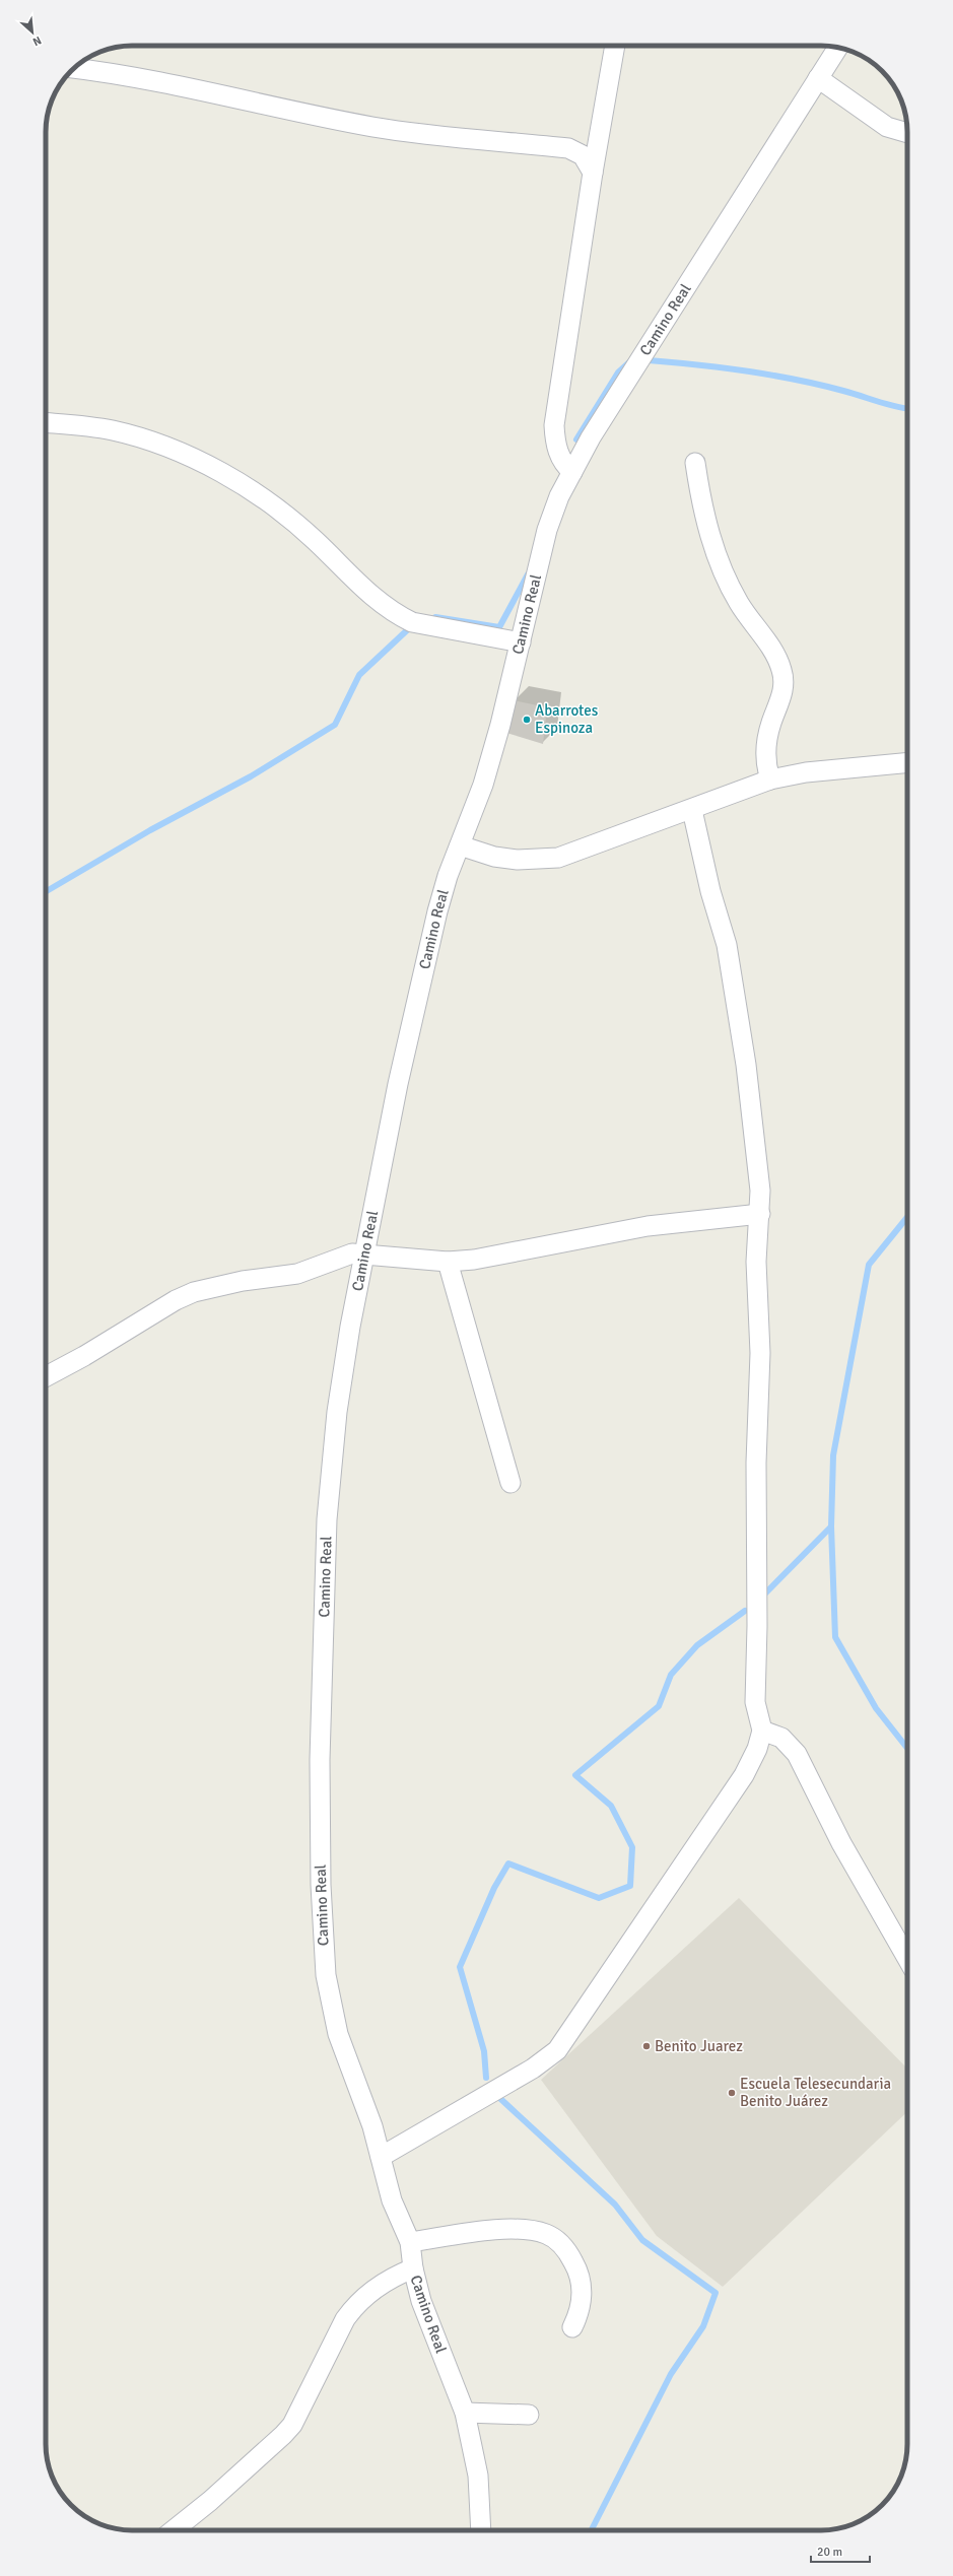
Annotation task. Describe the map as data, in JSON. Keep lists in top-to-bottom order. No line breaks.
{"streets":{"street":["Camino Real"]},"places":["Abarrotes Espinoza","Benito Juarez","Escuela Telesecundaria Benito Juárez"],"scale_bar":"20 m","north":"bottom right"}
